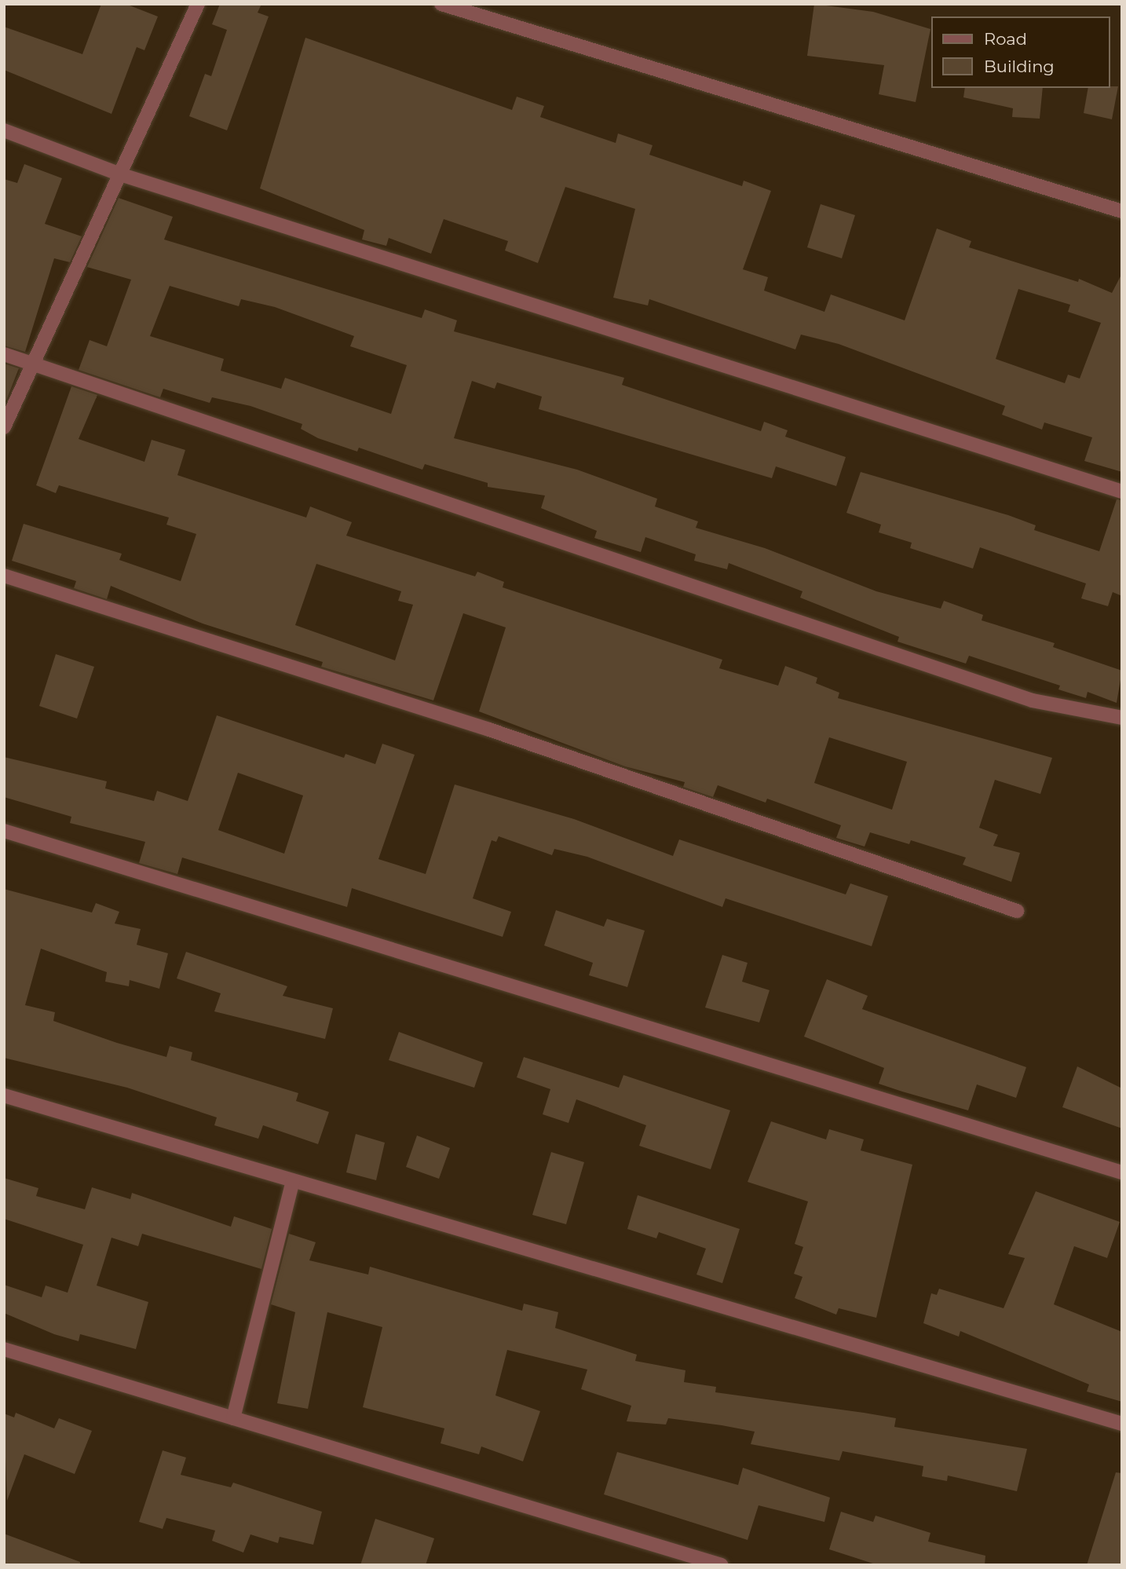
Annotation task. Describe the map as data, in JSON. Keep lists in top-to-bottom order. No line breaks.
{"legend":["Road","Building"]}
